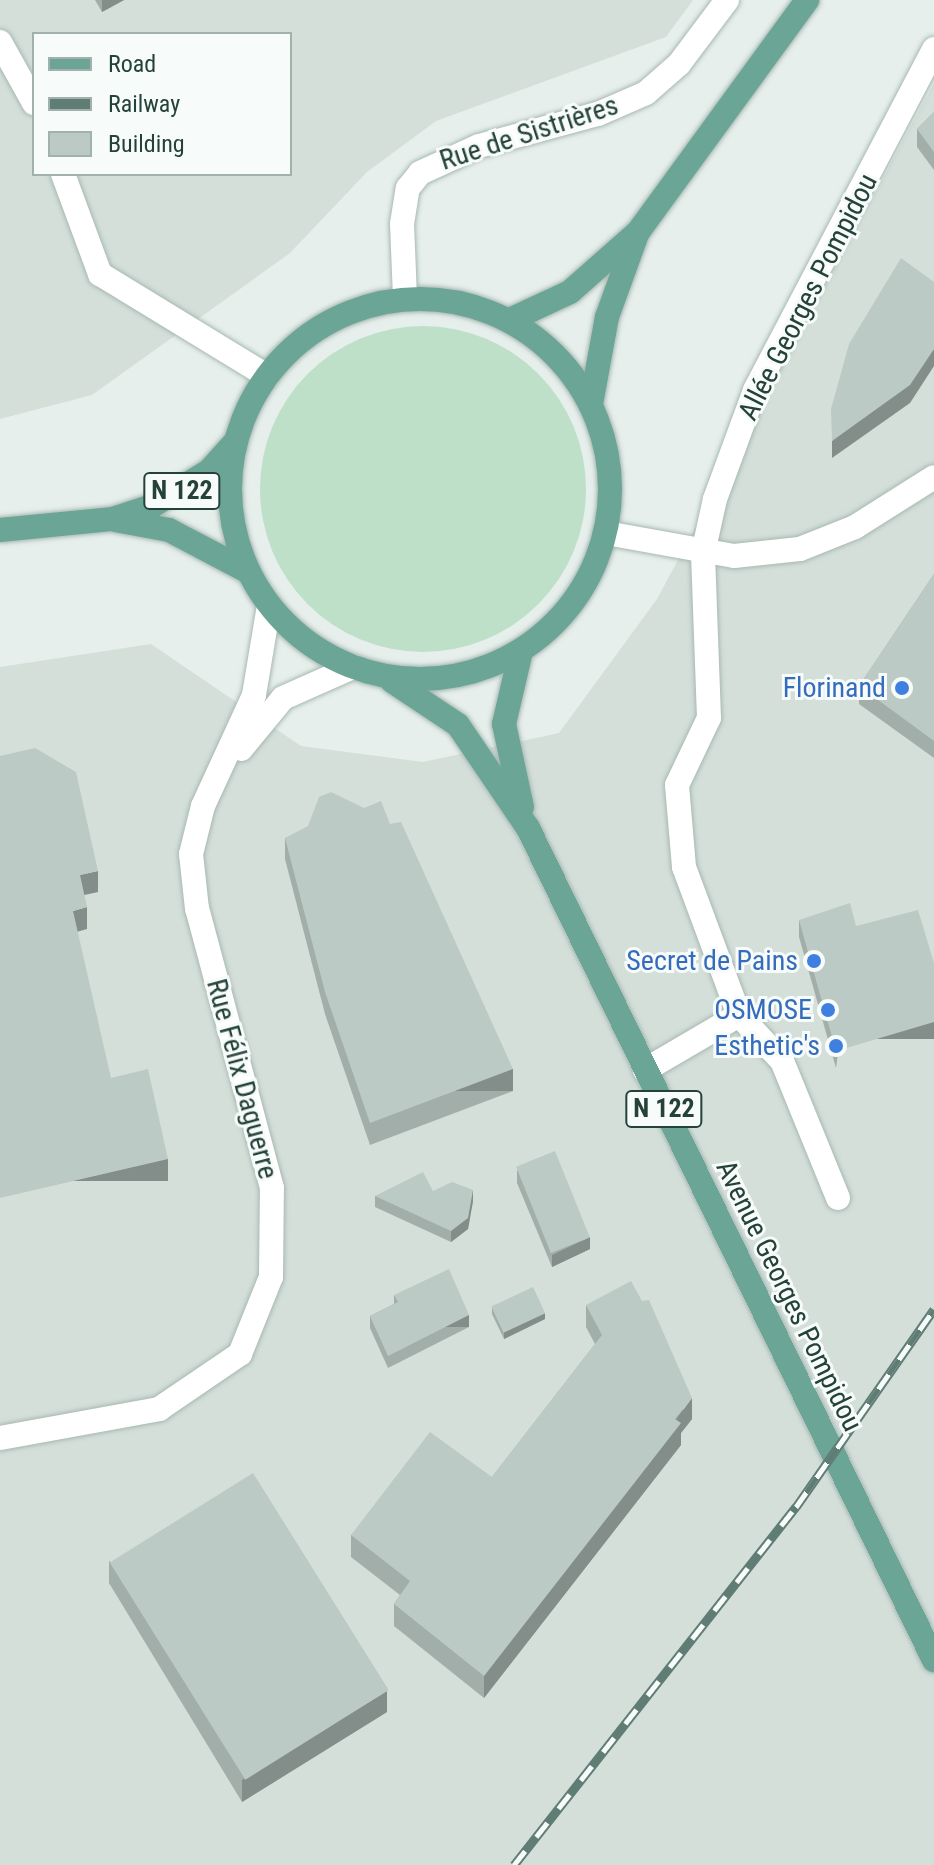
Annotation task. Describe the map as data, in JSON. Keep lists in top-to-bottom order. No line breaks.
{"streets":{"main road":["N 122","Avenue Georges Pompidou"],"street":["Rue de Sistrières","Allée Georges Pompidou","Rue Félix Daguerre"]},"places":["Florinand","Secret de Pains","OSMOSE","Esthetic's"],"legend":["Road","Railway","Building"]}
